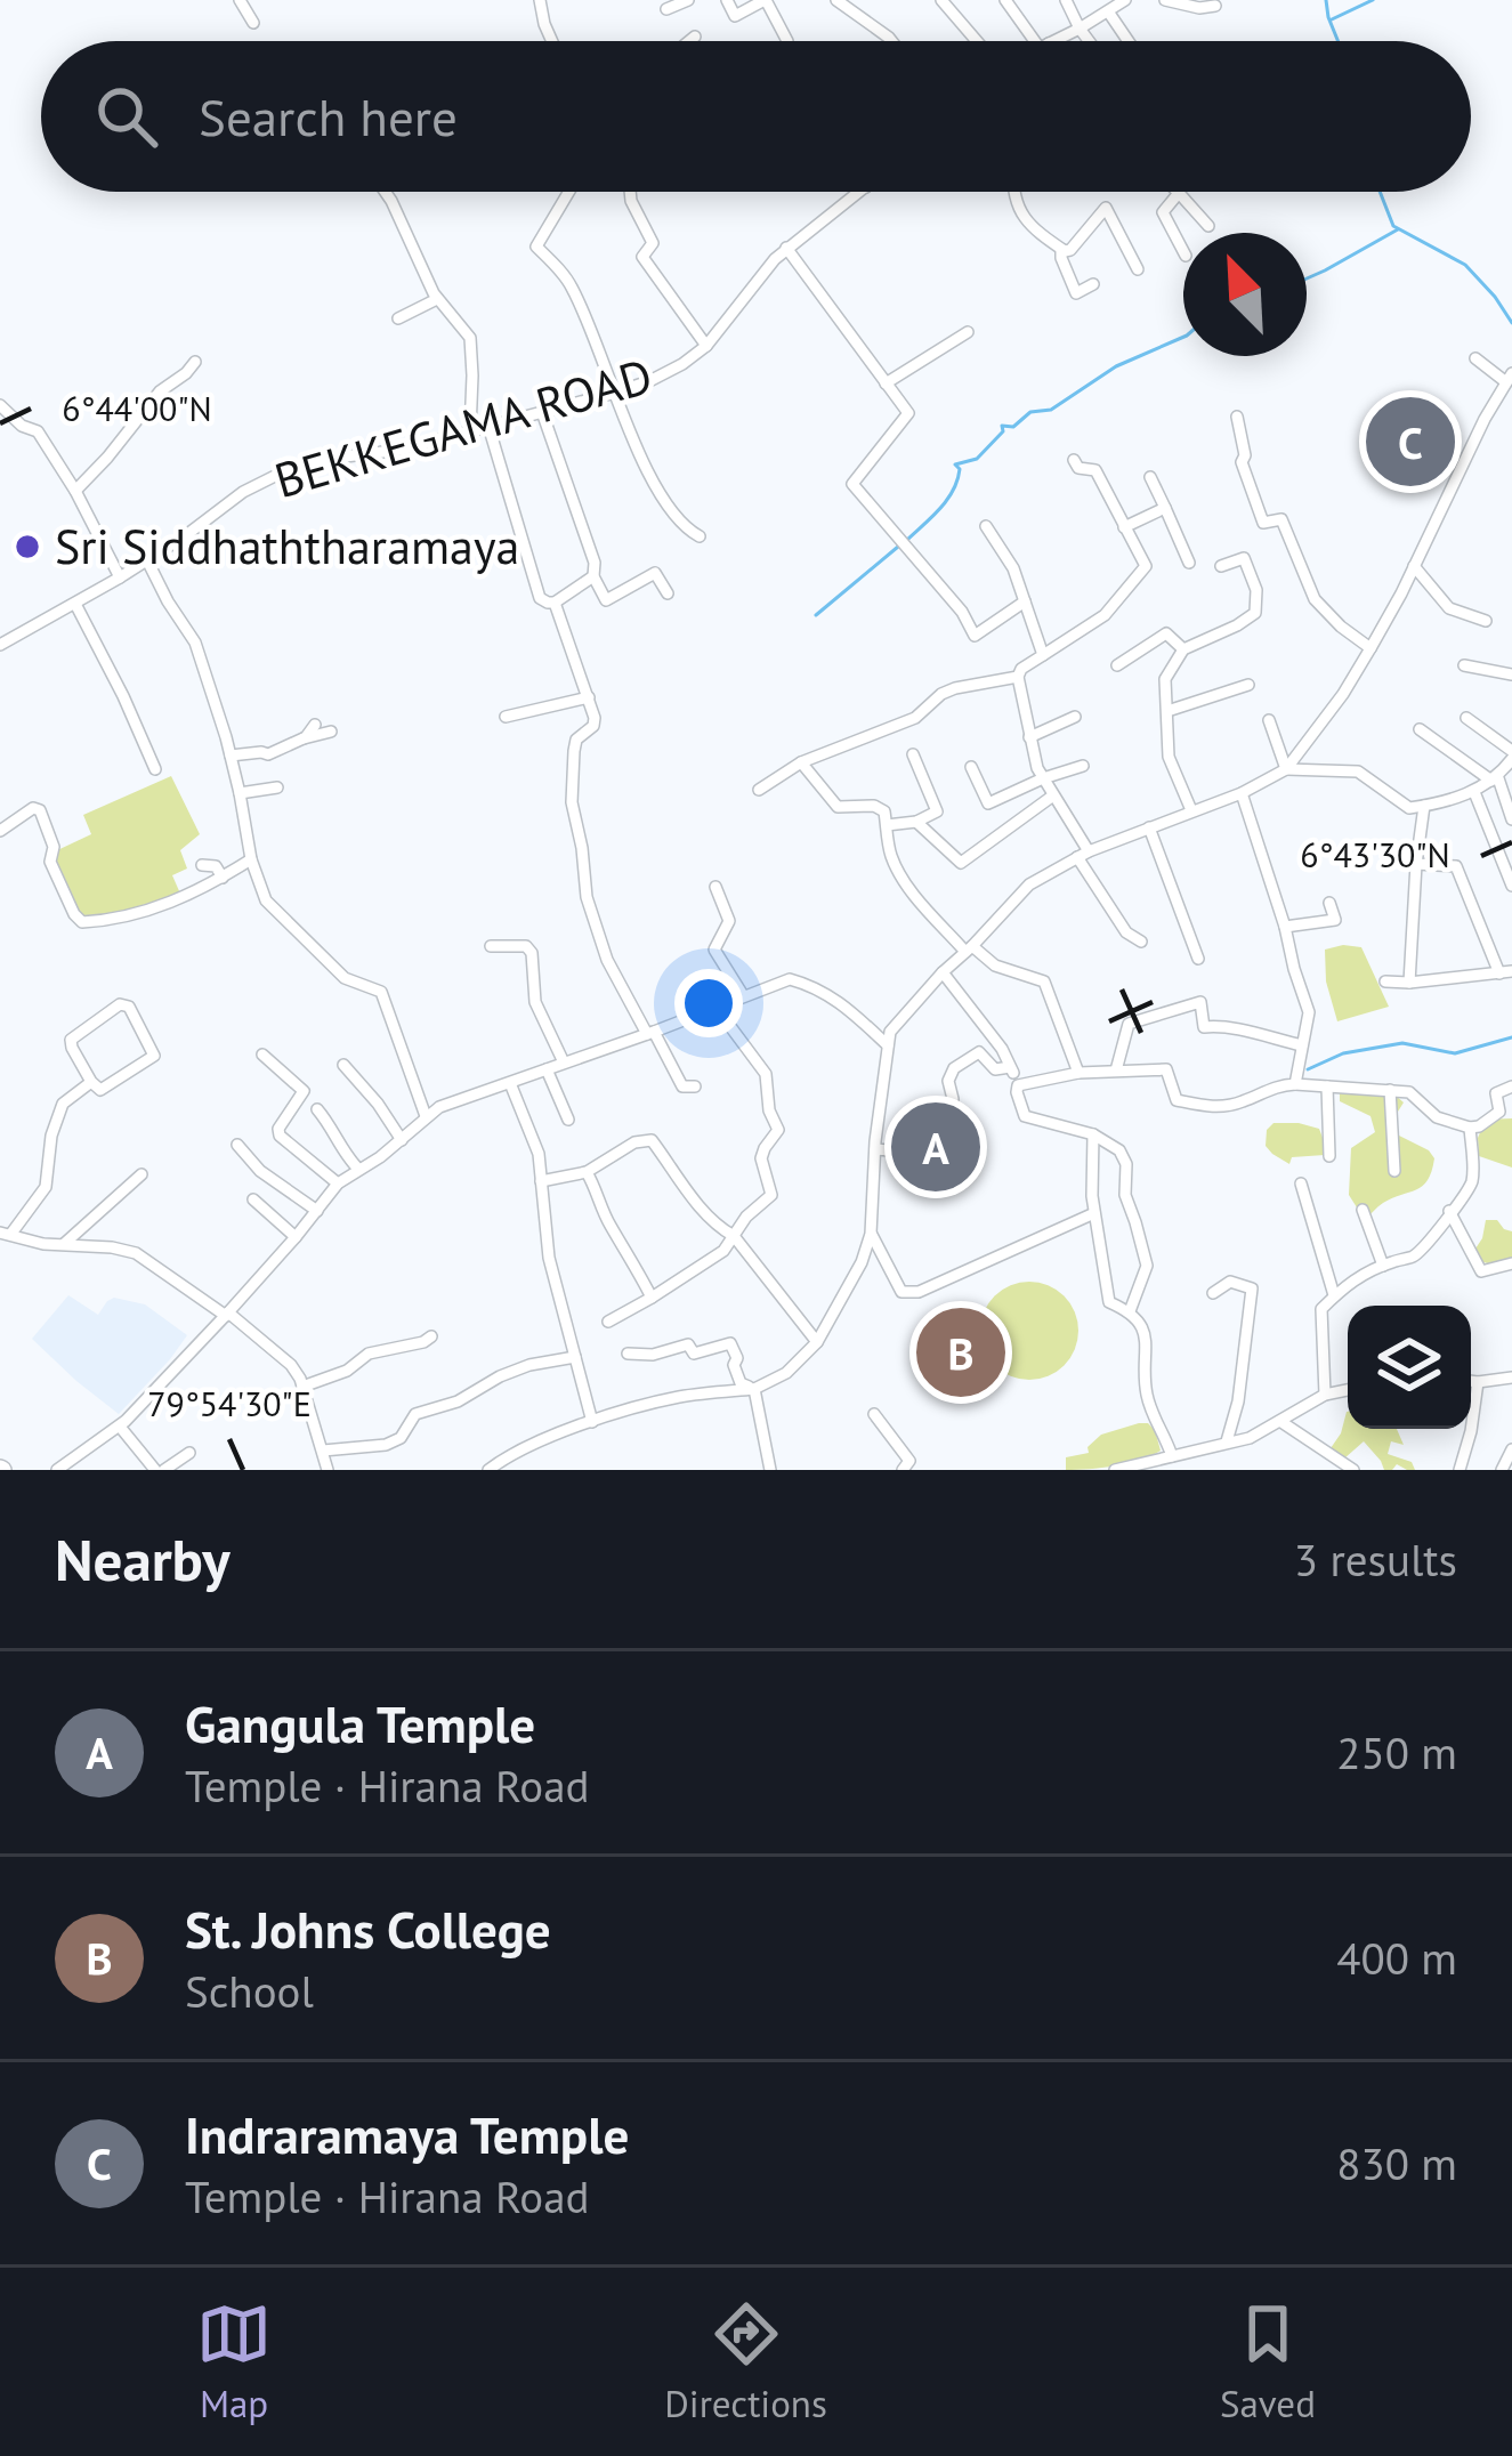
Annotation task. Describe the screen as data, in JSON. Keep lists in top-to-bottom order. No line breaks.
{"streets":{"street":["BEKKEGAMA ROAD"]},"places":["Sri Siddhaththaramaya"],"north":"top left","page":{"search":"Search here","pins":["C","A","B"],"heading":["Nearby","3 results"],"list":[{"mark":"A","name":"Gangula Temple","note":"Temple · Hirana Road","value":"250 m"},{"mark":"B","name":"St. Johns College","note":"School","value":"400 m"},{"mark":"C","name":"Indraramaya Temple","note":"Temple · Hirana Road","value":"830 m"}],"nav":["Map","Directions","Saved"]},"coordinates":["6°44'00\"N","6°43'30\"N","79°54'30\"E"]}
